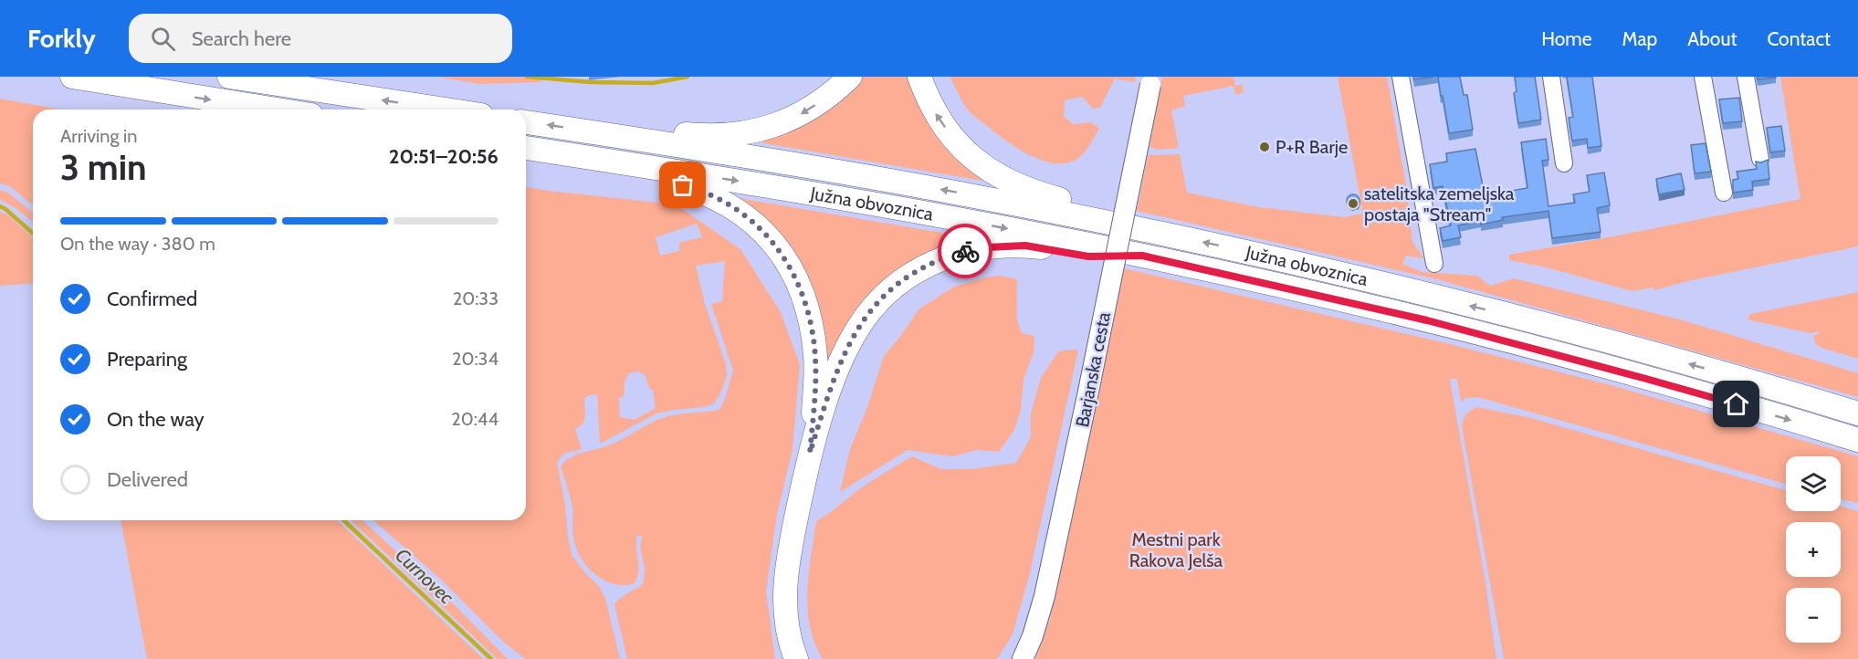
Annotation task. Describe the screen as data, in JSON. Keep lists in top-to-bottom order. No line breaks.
{"streets":{"highway":["Južna obvoznica"],"main road":["Barjanska cesta"]},"water":["Curnovec"],"parks":["Mestni park Rakova Jelša"],"places":["P+R Barje","satelitska zemeljska postaja \"Stream\""],"page":{"header":"Forkly","search":"Search here","nav":["Home","Map","About","Contact"],"heading":["3 min","Arriving in","20:51–20:56"],"bar":"On the way · 380 m","list":[["Confirmed","20:33"],["Preparing","20:34"],["On the way","20:44"],"Delivered"],"map_buttons":["+","−"]}}
